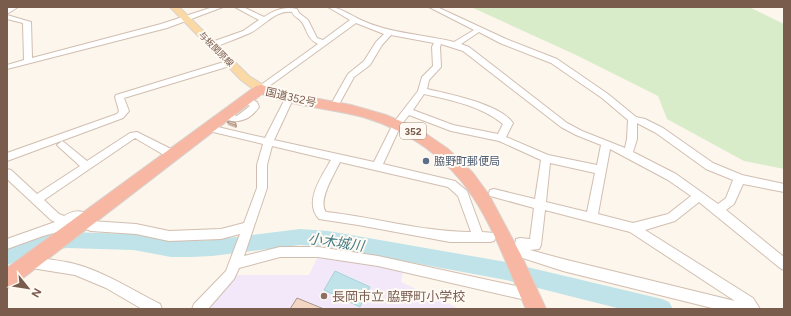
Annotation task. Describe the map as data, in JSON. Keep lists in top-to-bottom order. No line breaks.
{"streets":{"highway":["国道352号","352"],"main road":["与板関原線"]},"crossings":[["与板関原線","国道352号"]],"water":["小木城川"],"places":["脇野町郵便局","長岡市立 脇野町小学校"],"north":"bottom right"}
